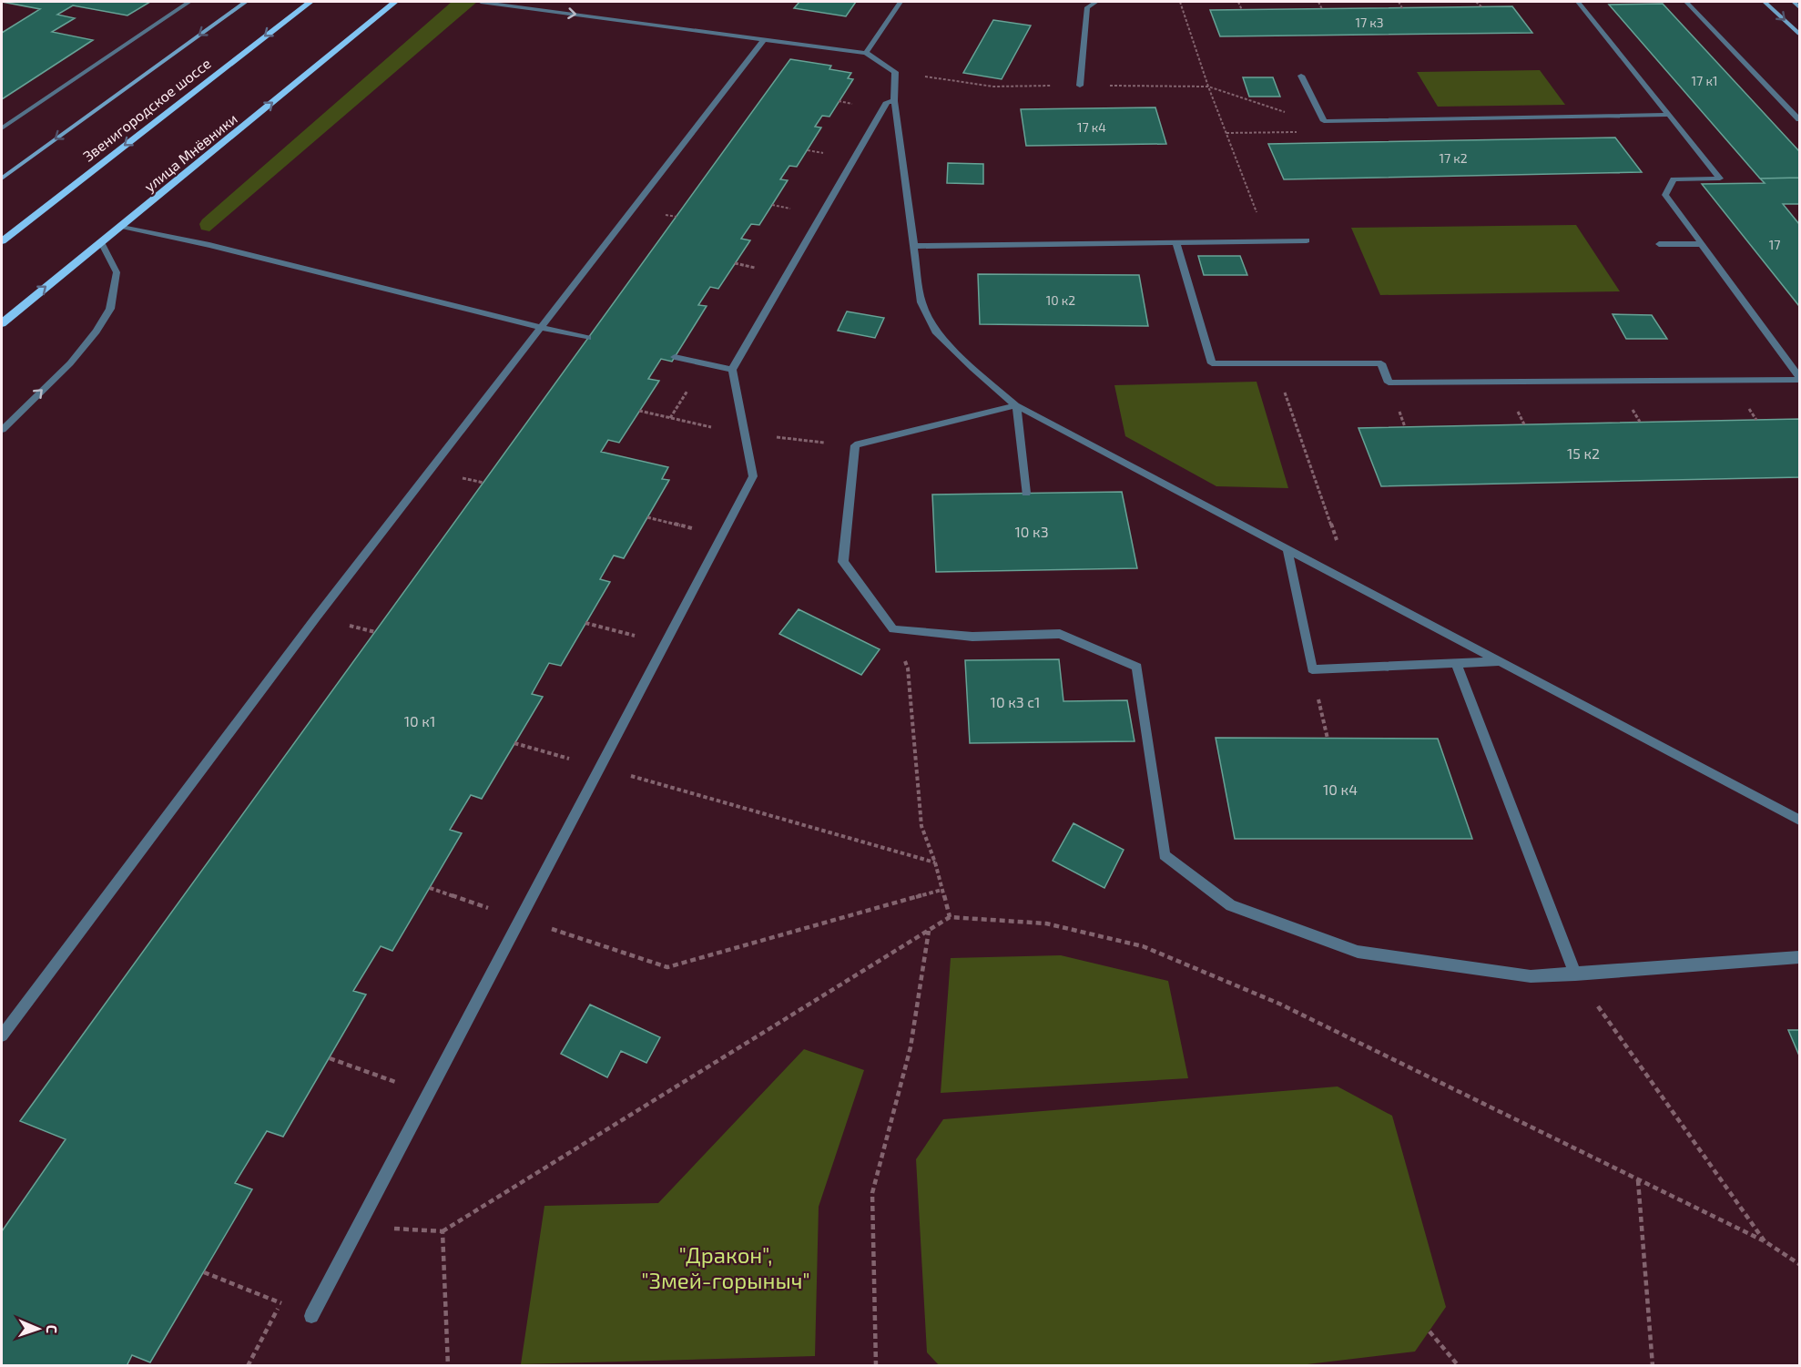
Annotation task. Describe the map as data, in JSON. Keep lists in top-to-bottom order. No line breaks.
{"streets":{"main road":["Звенигородское шоссе","улица Мнёвники"]},"parks":["\"Дракон\", \"Змей-горыныч\""],"house_numbers":["17 к3","17 к1","17 к4","17 к2","17","10 к2","15 к2","10 к3","10 к3 с1","10 к1","10 к4"],"north":"right"}
